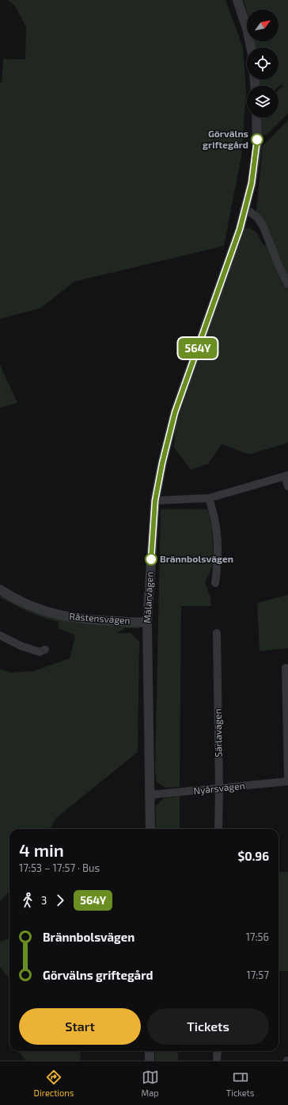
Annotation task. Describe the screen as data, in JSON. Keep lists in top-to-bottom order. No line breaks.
{"streets":{"street":["Mälarvägen","Råstensvägen","Särlavägen","Nyårsvägen"]},"crossings":[["Mälarvägen","Råstensvägen"],["Mälarvägen","Nyårsvägen"],["Särlavägen","Nyårsvägen"]],"places":["Görvälns griftegård","Brännbolsvägen"],"lines":["bus line 564Y"],"north":"top right","page":{"on_map":"564Y","heading":["4 min","17:53 – 17:57 · Bus","$0.96"],"legs":["3","564Y"],"list":[{"name":"Brännbolsvägen","value":"17:56"},{"name":"Görvälns griftegård","value":"17:57"}],"buttons":["Start","Tickets"],"tabs":["Directions","Map","Tickets"]}}
